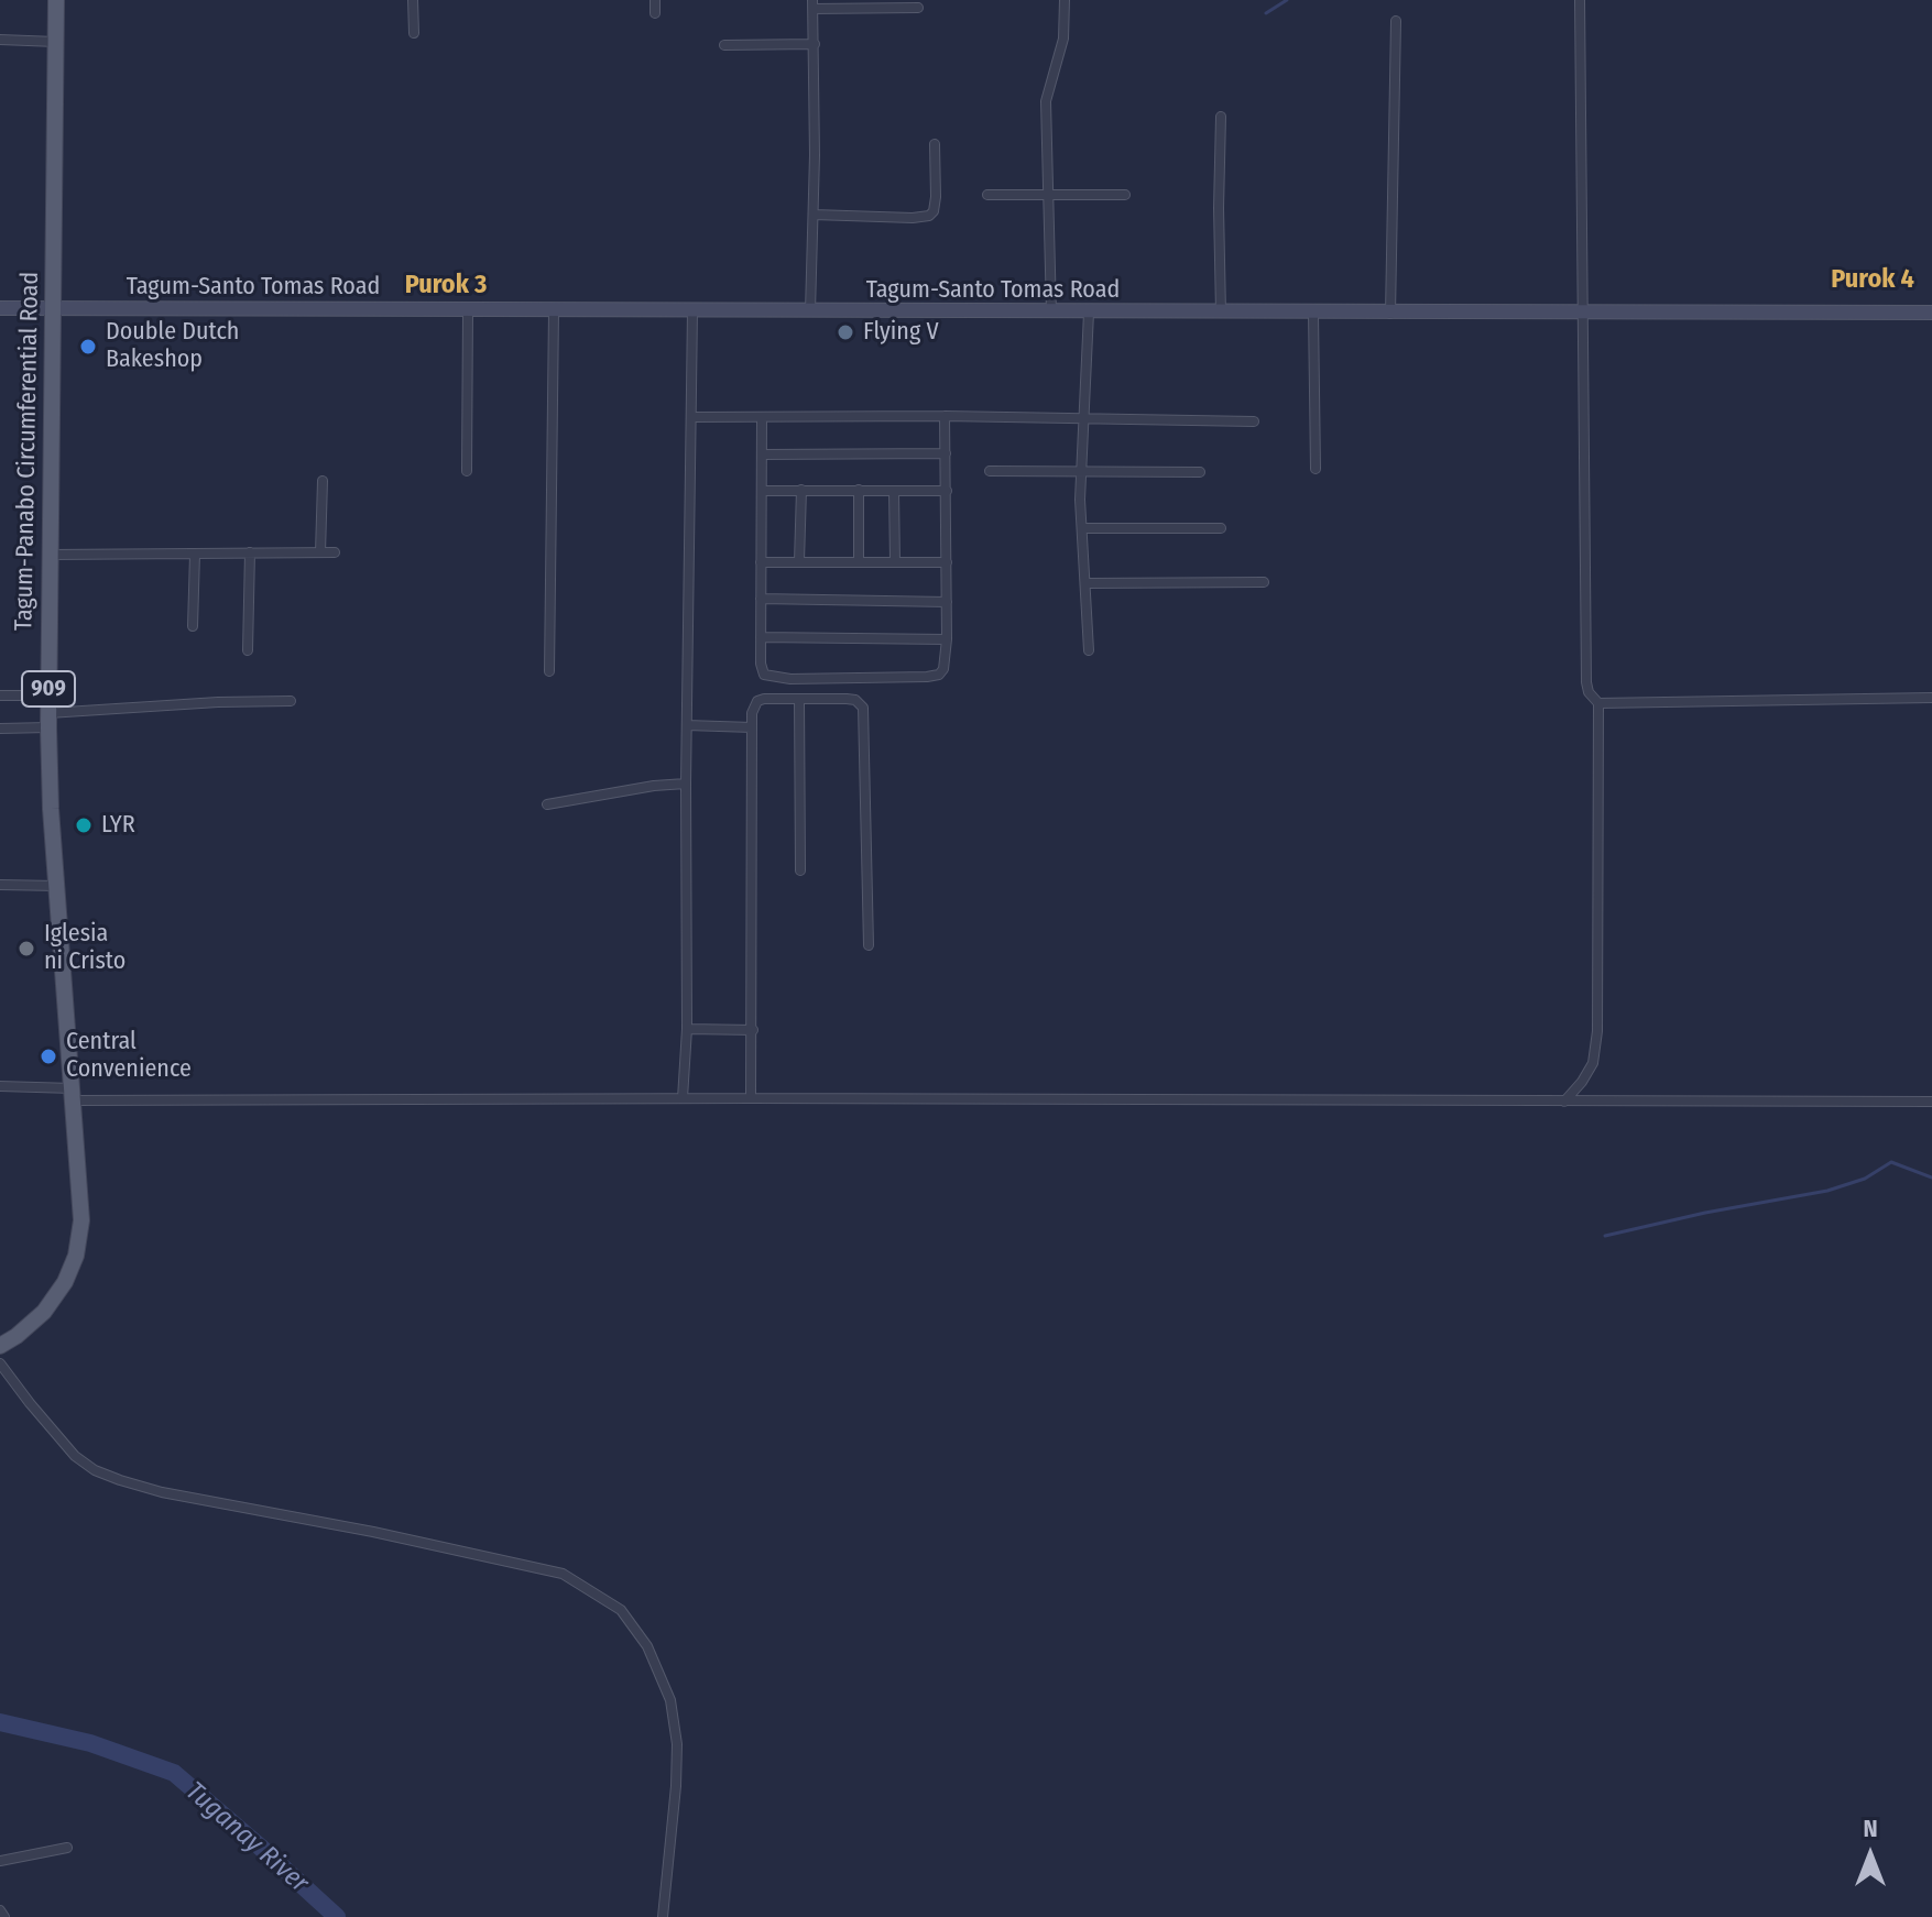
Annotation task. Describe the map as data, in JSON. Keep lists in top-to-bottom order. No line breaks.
{"streets":{"main road":["Tagum-Santo Tomas Road","Tagum-Panabo Circumferential Road","909"]},"crossings":[["Tagum-Santo Tomas Road","Tagum-Panabo Circumferential Road"]],"districts":["Purok 4","Purok 3"],"water":["Tuganay River"],"places":["Flying V","Double Dutch Bakeshop","LYR","Iglesia ni Cristo","Central Convenience"],"north":"top"}
